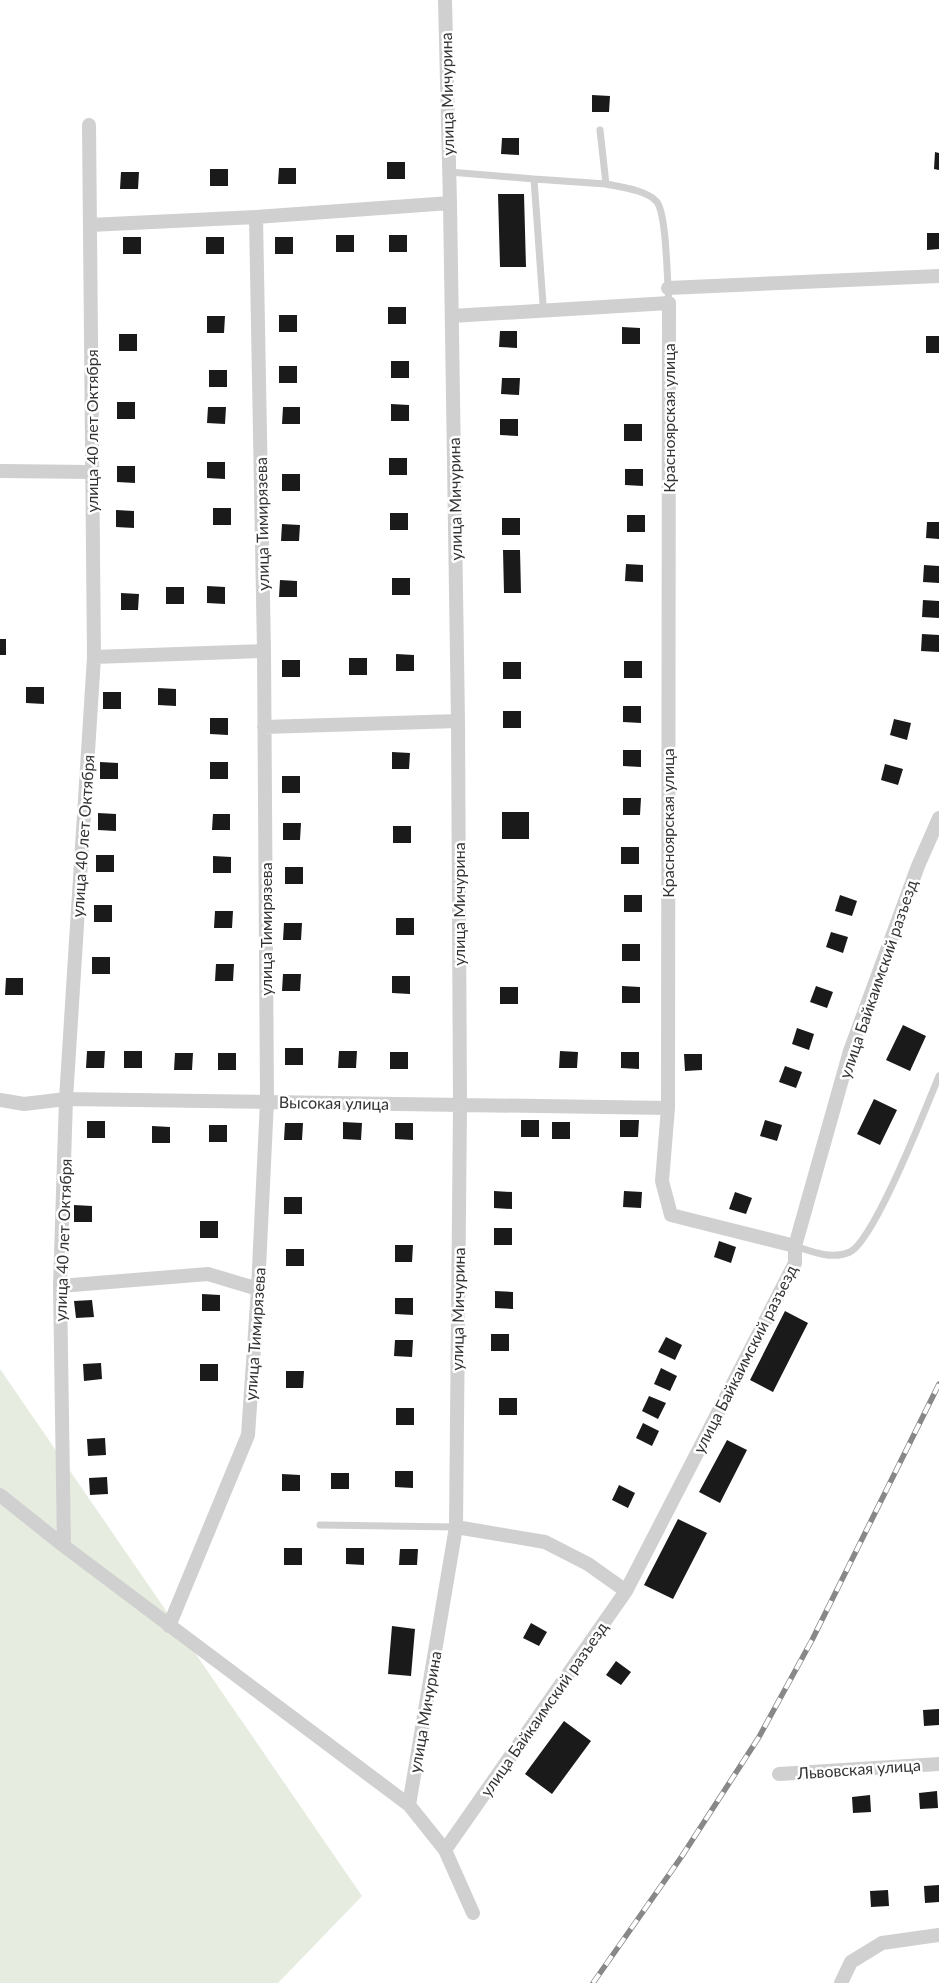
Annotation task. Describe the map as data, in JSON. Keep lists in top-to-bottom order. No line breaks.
{"streets":{"street":["улица Мичурина","Красноярская улица","улица 40 лет Октября","улица Тимирязева","улица Байкаимский разъезд","Высокая улица","Львовская улица"]},"crossings":[["улица Мичурина","Высокая улица"],["Красноярская улица","улица Байкаимский разъезд"],["Красноярская улица","Высокая улица"],["улица 40 лет Октября","Высокая улица"],["улица Тимирязева","Высокая улица"]]}
